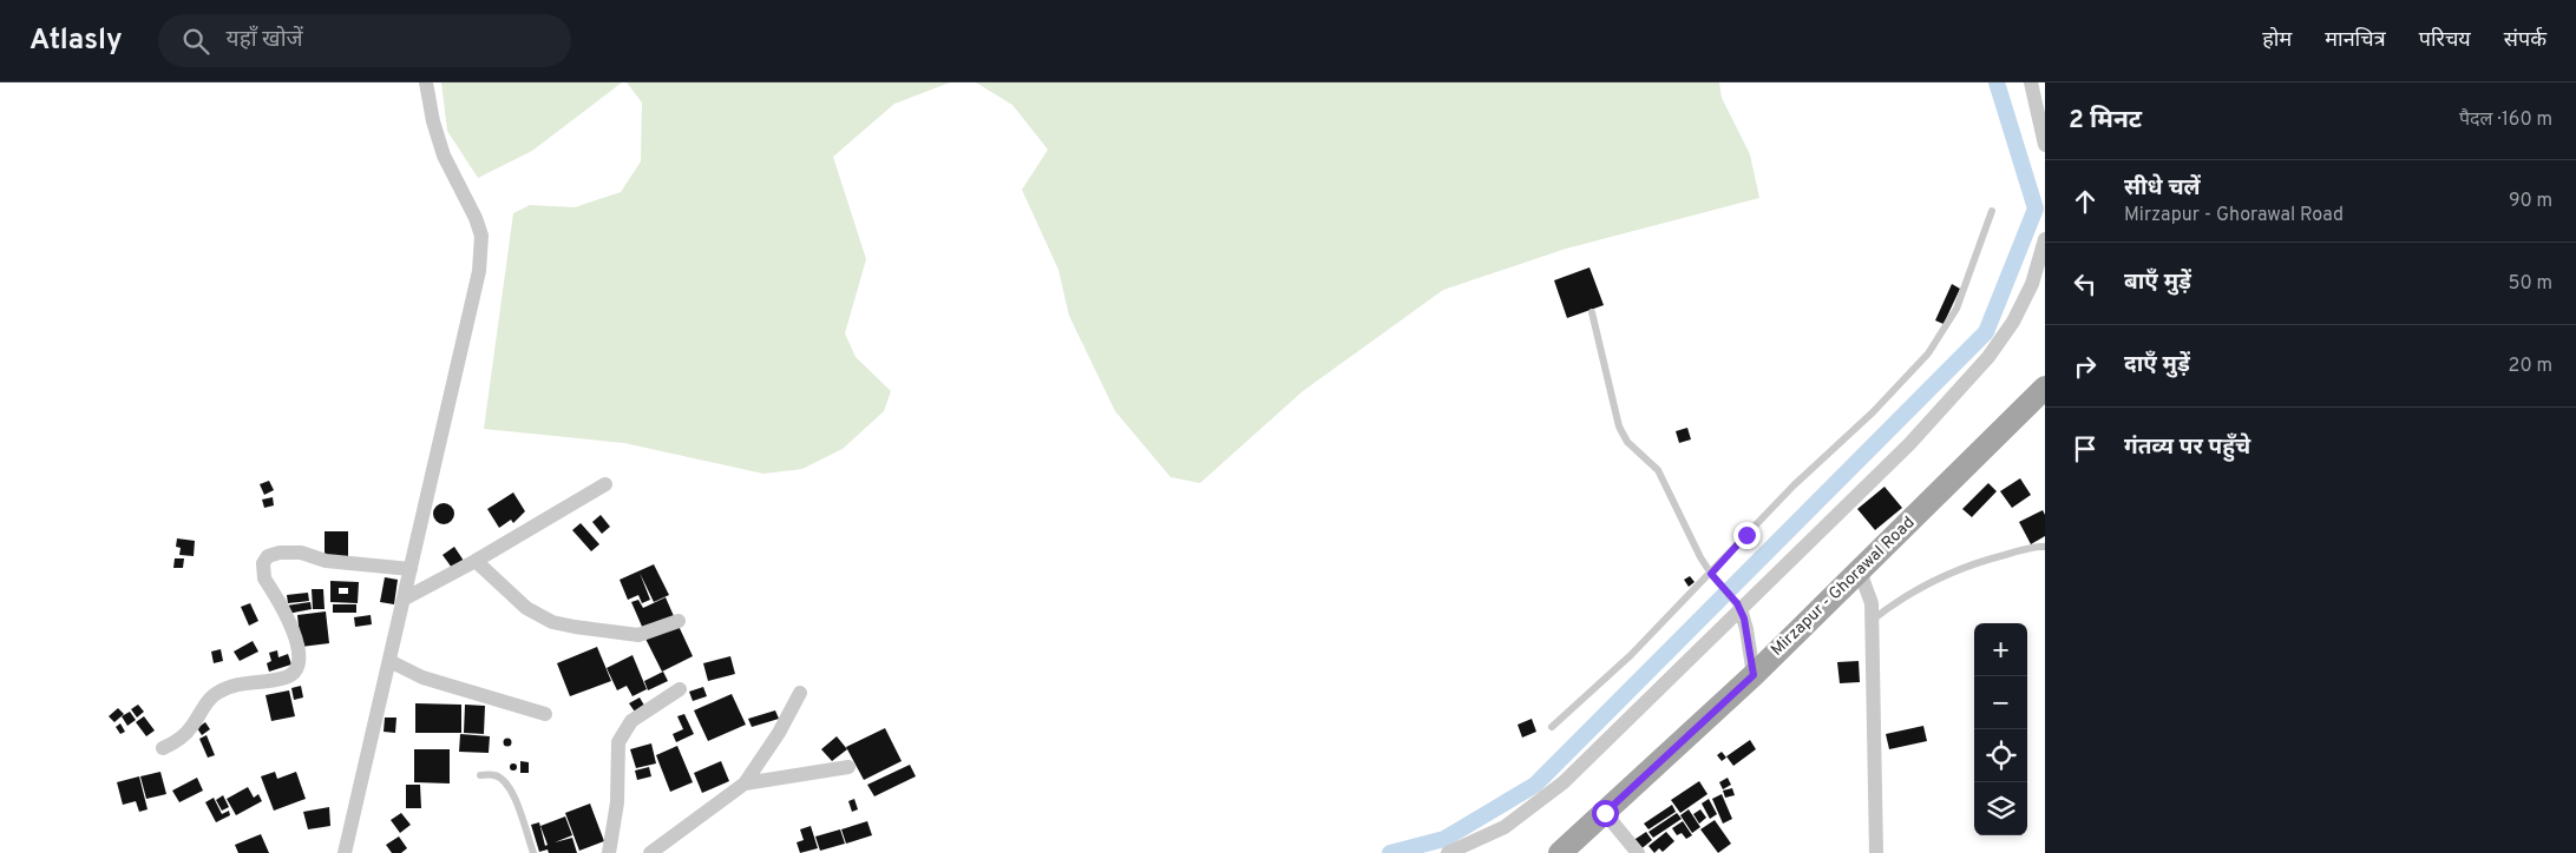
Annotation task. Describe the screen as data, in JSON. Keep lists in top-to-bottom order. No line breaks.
{"streets":{"main road":["Mirzapur - Ghorawal Road"]},"page":{"header":"Atlasly","search":"यहाँ खोजें","nav":["होम","मानचित्र","परिचय","संपर्क"],"heading":["2 मिनट","पैदल · 160 m"],"list":[["सीधे चलें","Mirzapur - Ghorawal Road","90 m"],["बाएँ मुड़ें","50 m"],["दाएँ मुड़ें","20 m"],"गंतव्य पर पहुँचे"],"map_buttons":["+","−"]}}
